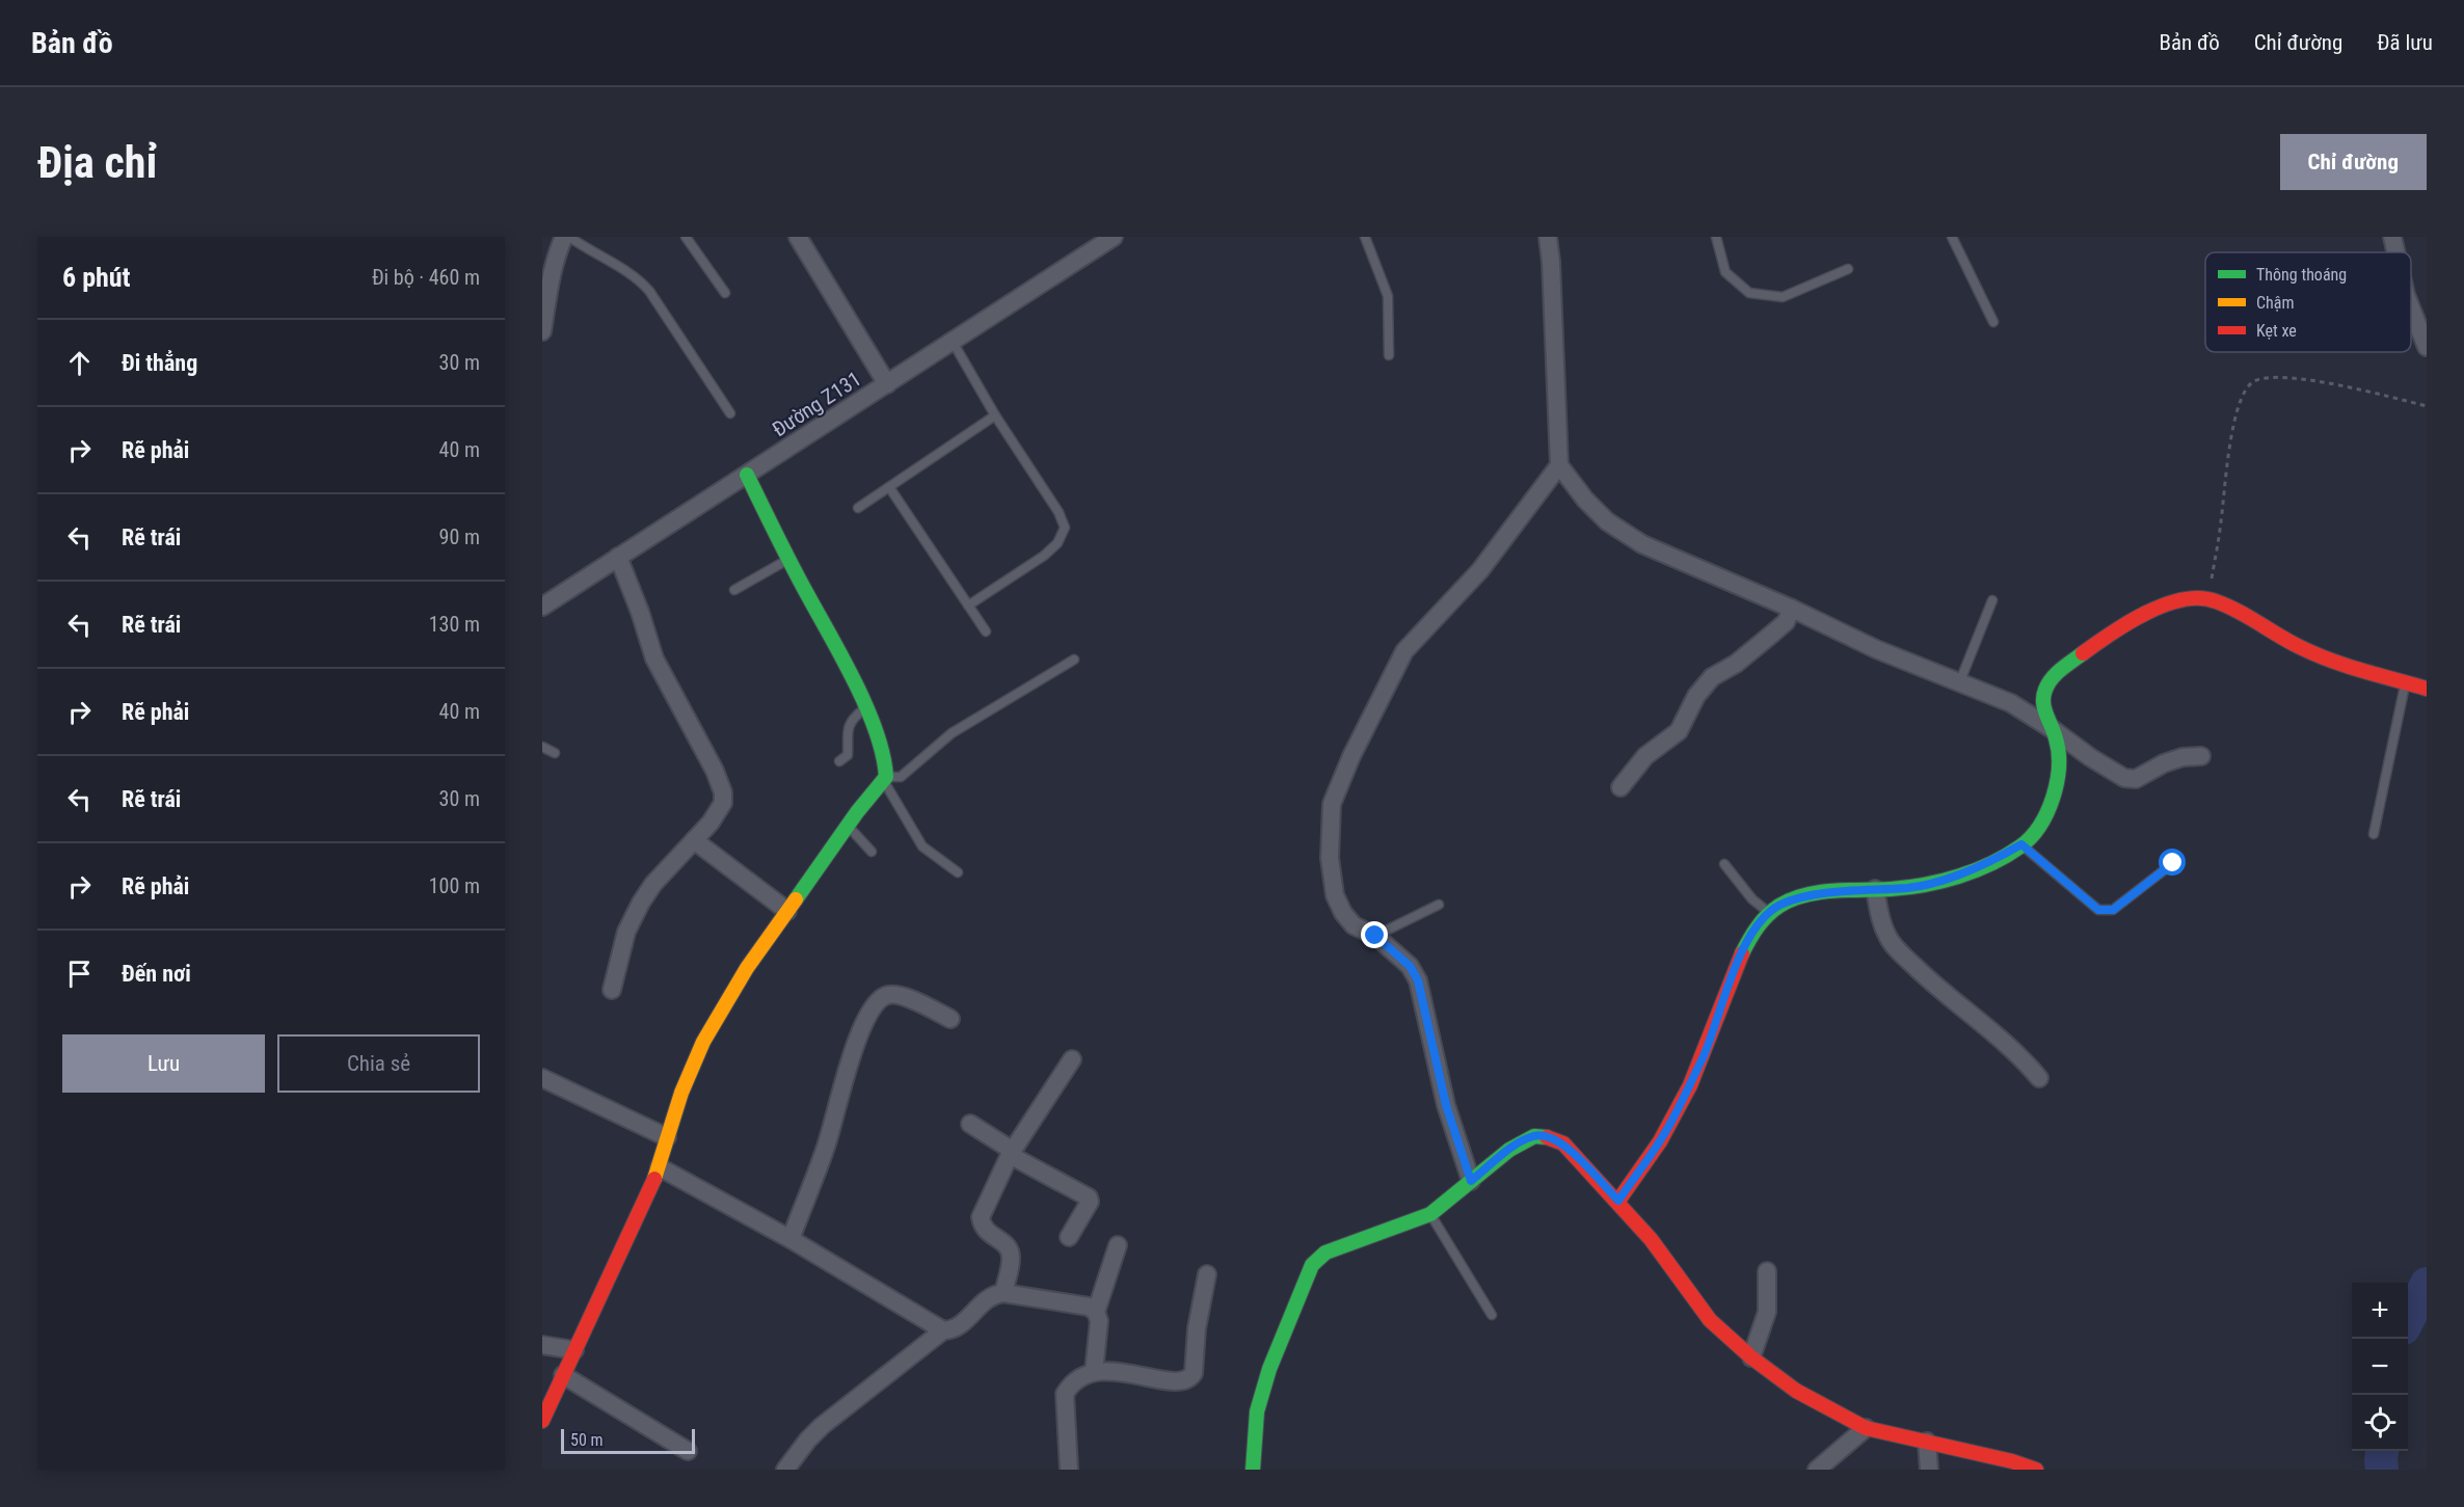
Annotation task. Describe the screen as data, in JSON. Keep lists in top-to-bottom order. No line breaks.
{"streets":{"street":["Đường Z131"]},"legend":["Thông thoáng","Chậm","Kẹt xe"],"scale_bar":"50 m","page":{"header":"Bản đồ","nav":["Bản đồ","Chỉ đường","Đã lưu"],"buttons":["Chỉ đường",["Lưu","Chia sẻ"]],"title":"Địa chỉ","heading":["6 phút","Đi bộ · 460 m"],"list":[["Đi thẳng","30 m"],["Rẽ phải","40 m"],["Rẽ trái","90 m"],["Rẽ trái","130 m"],["Rẽ phải","40 m"],["Rẽ trái","30 m"],["Rẽ phải","100 m"],"Đến nơi"],"map_buttons":["+","−"],"scale":"50 m"}}
